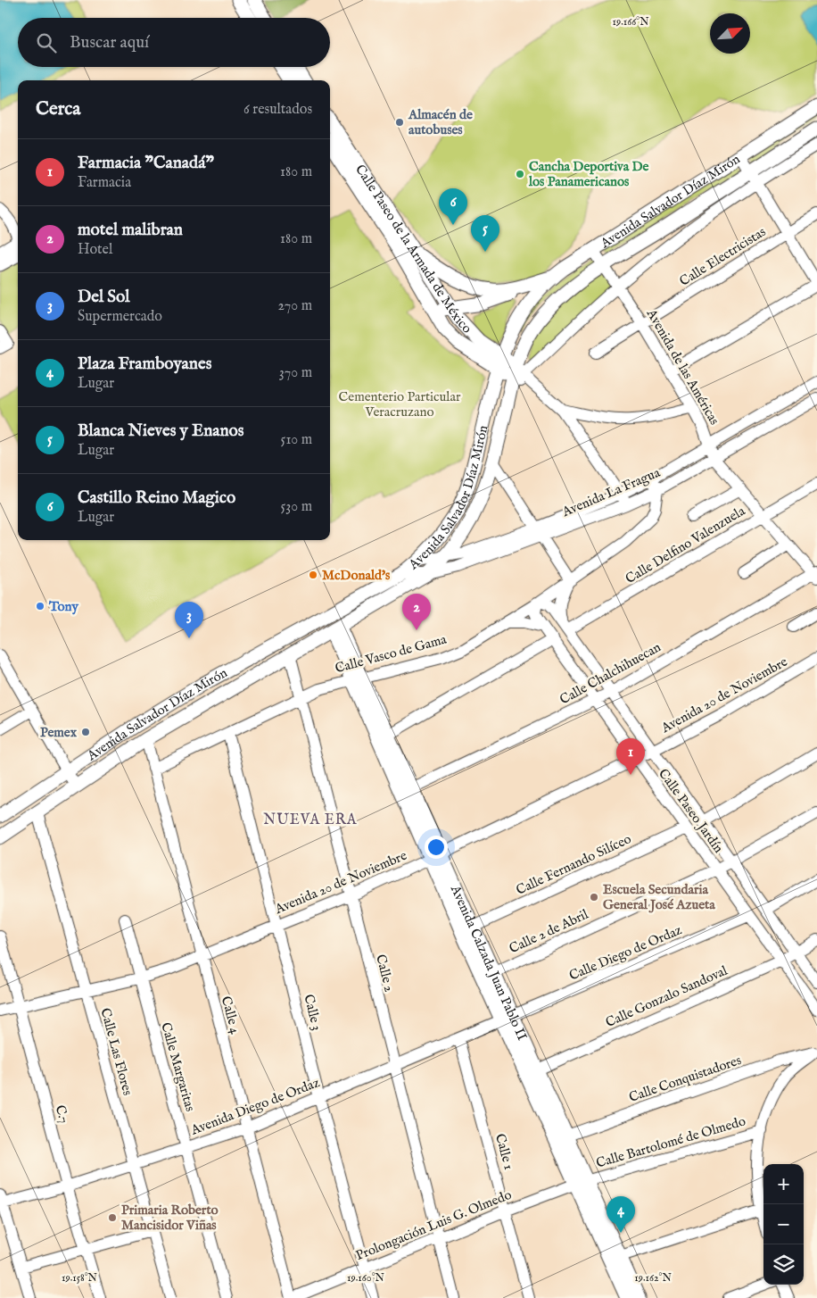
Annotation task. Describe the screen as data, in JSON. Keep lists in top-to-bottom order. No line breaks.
{"streets":{"main road":["Avenida Salvador Díaz Mirón","Calle Paseo de la Armada de México","Avenida Calzada Juan Pablo II"],"street":["Calle Electricistas","Avenida de las Américas","Avenida La Fragua","Calle Delfino Valenzuela","Calle Vasco de Gama","Calle Chalchihuecan","Avenida 20 de Noviembre","Calle Paseo Jardín","Calle Fernando Silíceo","Calle 2 de Abril","Calle Diego de Ordaz","Calle 2","Calle Gonzalo Sandoval","Calle 3","Calle 4","Calle Las Flores","Calle Margaritas","Calle Conquistadores","Avenida Diego de Ordaz","C.7","Calle Bartolomé de Olmedo","Calle 1","Prolongación Luis G. Olmedo"]},"crossings":[["Avenida Salvador Díaz Mirón","Calle Paseo de la Armada de México"],["Avenida Salvador Díaz Mirón","Avenida de las Américas"],["Avenida Salvador Díaz Mirón","Avenida La Fragua"],["Avenida Salvador Díaz Mirón","Avenida Calzada Juan Pablo II"],["Avenida Salvador Díaz Mirón","Calle 2"],["Avenida Salvador Díaz Mirón","Calle 4"],["Avenida Salvador Díaz Mirón","Calle Las Flores"],["Calle Electricistas","Avenida de las Américas"],["Avenida de las Américas","Avenida La Fragua"],["Avenida de las Américas","Calle Delfino Valenzuela"],["Avenida de las Américas","Calle Chalchihuecan"],["Avenida La Fragua","Calle Vasco de Gama"],["Calle Delfino Valenzuela","Calle Paseo Jardín"],["Calle Vasco de Gama","Calle Paseo Jardín"],["Calle Vasco de Gama","Avenida Calzada Juan Pablo II"],["Calle Vasco de Gama","Calle 2"],["Calle Vasco de Gama","Calle 3"],["Calle Vasco de Gama","Calle 4"],["Calle Chalchihuecan","Calle Paseo Jardín"],["Calle Chalchihuecan","Avenida Calzada Juan Pablo II"],["Avenida 20 de Noviembre","Calle Paseo Jardín"],["Avenida 20 de Noviembre","Avenida Calzada Juan Pablo II"],["Avenida 20 de Noviembre","Calle 2"],["Avenida 20 de Noviembre","Calle 3"],["Avenida 20 de Noviembre","Calle 4"],["Avenida 20 de Noviembre","Calle Las Flores"],["Avenida 20 de Noviembre","Calle Margaritas"],["Avenida 20 de Noviembre","C.7"],["Calle Paseo Jardín","Calle Fernando Silíceo"],["Calle Paseo Jardín","Calle 2 de Abril"],["Calle Paseo Jardín","Calle Diego de Ordaz"],["Calle Paseo Jardín","Calle Gonzalo Sandoval"],["Calle Fernando Silíceo","Avenida Calzada Juan Pablo II"],["Calle 2 de Abril","Avenida Calzada Juan Pablo II"],["Calle Diego de Ordaz","Avenida Calzada Juan Pablo II"],["Calle Diego de Ordaz","Avenida Diego de Ordaz"],["Avenida Calzada Juan Pablo II","Calle Gonzalo Sandoval"],["Avenida Calzada Juan Pablo II","Calle Conquistadores"],["Avenida Calzada Juan Pablo II","Avenida Diego de Ordaz"],["Avenida Calzada Juan Pablo II","Calle Bartolomé de Olmedo"],["Avenida Calzada Juan Pablo II","Prolongación Luis G. Olmedo"],["Calle 2","Avenida Diego de Ordaz"],["Calle 2","Prolongación Luis G. Olmedo"],["Calle 3","Avenida Diego de Ordaz"],["Calle 3","Prolongación Luis G. Olmedo"],["Calle 4","Avenida Diego de Ordaz"],["Calle 4","Prolongación Luis G. Olmedo"],["Calle Las Flores","Avenida Diego de Ordaz"],["Calle Margaritas","Avenida Diego de Ordaz"],["Avenida Diego de Ordaz","C.7"],["Avenida Diego de Ordaz","Calle 1"],["Calle Bartolomé de Olmedo","Prolongación Luis G. Olmedo"],["Calle 1","Prolongación Luis G. Olmedo"]],"districts":["NUEVA ERA"],"parks":["Cementerio Particular Veracruzano"],"places":["Almacén de autobuses","Cancha Deportiva De los Panamericanos","McDonald's","Tony","Pemex","Escuela Secundaria General José Azueta","Primaria Roberto Mancisidor Viñas"],"north":"top right","page":{"search":"Buscar aquí","heading":["Cerca","6 resultados"],"list":[{"mark":"1","name":"Farmacia \"Canadá\"","note":"Farmacia","value":"180 m"},{"mark":"2","name":"motel malibran","note":"Hotel","value":"180 m"},{"mark":"3","name":"Del Sol","note":"Supermercado","value":"270 m"},{"mark":"4","name":"Plaza Framboyanes","note":"Lugar","value":"370 m"},{"mark":"5","name":"Blanca Nieves y Enanos","note":"Lugar","value":"510 m"},{"mark":"6","name":"Castillo Reino Magico","note":"Lugar","value":"530 m"}],"pins":["6","5","2","3","1","4"],"map_buttons":["+","−"]},"coordinates":["19.166°N","19.158°N","19.160°N","19.162°N"]}
